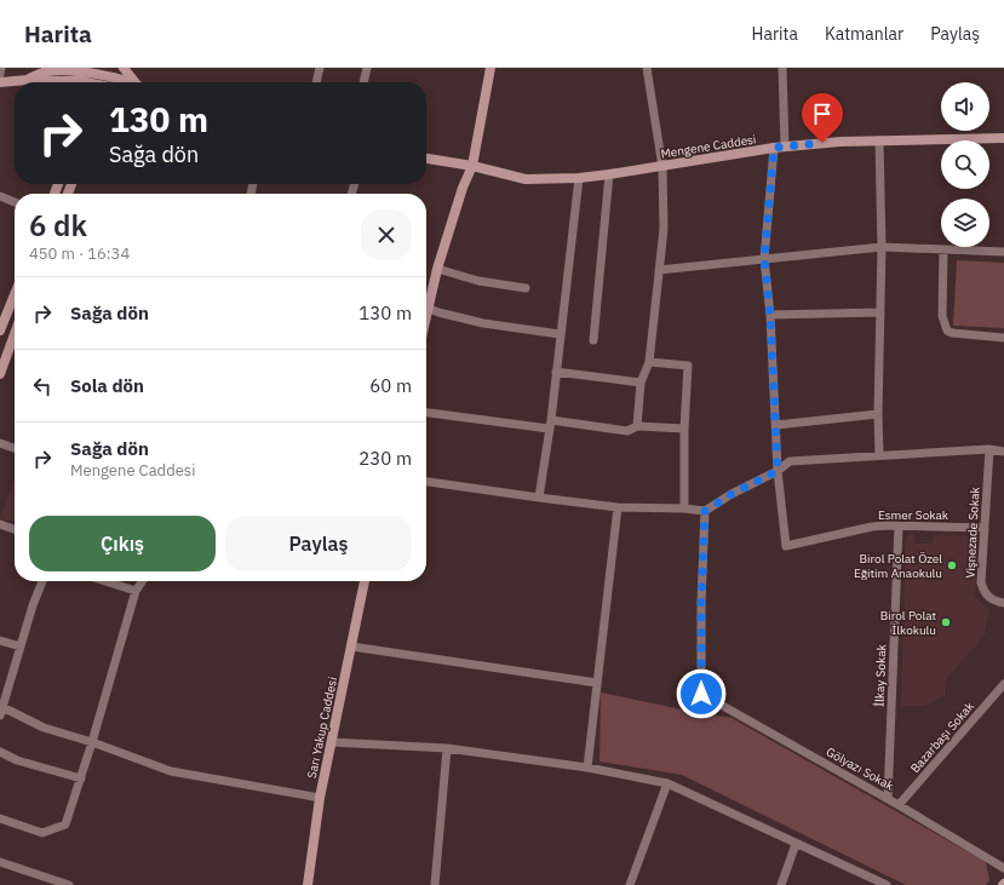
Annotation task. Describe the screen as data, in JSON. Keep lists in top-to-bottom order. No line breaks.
{"streets":{"street":["Mengene Caddesi","Esmer Sokak","Vişnezade Sokak","İlkay Sokak","Sarı Yakup Caddesi","Bazarbaşı Sokak","Gölyazı Sokak"]},"crossings":[["Esmer Sokak","Vişnezade Sokak"],["Esmer Sokak","İlkay Sokak"],["İlkay Sokak","Gölyazı Sokak"],["Bazarbaşı Sokak","Gölyazı Sokak"]],"places":["Birol Polat Özel Eğitim Anaokulu","Birol Polat İlkokulu"],"page":{"header":"Harita","nav":["Harita","Katmanlar","Paylaş"],"turn":["130 m","Sağa dön"],"heading":["6 dk","450 m · 16:34"],"list":[{"name":"Sağa dön","value":"130 m"},{"name":"Sola dön","value":"60 m"},{"name":"Sağa dön","note":"Mengene Caddesi","value":"230 m"}],"buttons":["Çıkış","Paylaş"]}}
